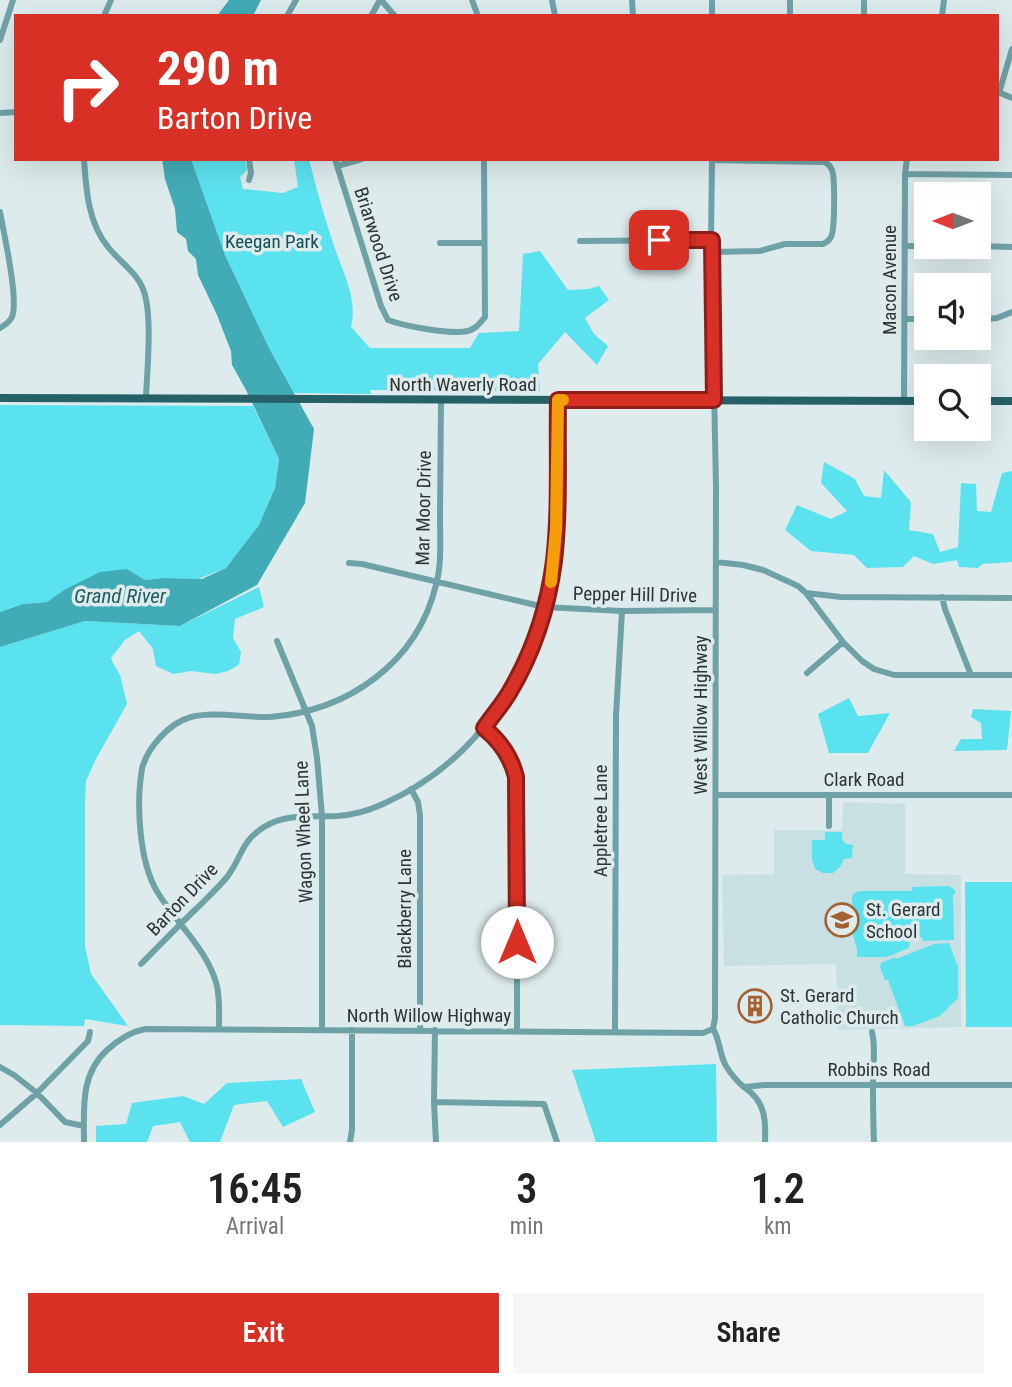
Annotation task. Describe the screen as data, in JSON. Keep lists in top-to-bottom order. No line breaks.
{"streets":{"main road":["North Waverly Road"],"street":["Briarwood Drive","Macon Avenue","Mar Moor Drive","Pepper Hill Drive","West Willow Highway","Clark Road","Appletree Lane","Wagon Wheel Lane","Barton Drive","Blackberry Lane","North Willow Highway","Robbins Road"]},"crossings":[["Macon Avenue","North Waverly Road"],["North Waverly Road","Mar Moor Drive"],["North Waverly Road","West Willow Highway"],["North Waverly Road","Barton Drive"],["Mar Moor Drive","Pepper Hill Drive"],["Mar Moor Drive","Wagon Wheel Lane"],["Mar Moor Drive","Barton Drive"],["Mar Moor Drive","North Willow Highway"],["Pepper Hill Drive","West Willow Highway"],["Pepper Hill Drive","Appletree Lane"],["Pepper Hill Drive","Barton Drive"],["West Willow Highway","Clark Road"],["West Willow Highway","North Willow Highway"],["Appletree Lane","North Willow Highway"],["Wagon Wheel Lane","Barton Drive"],["Wagon Wheel Lane","North Willow Highway"],["Barton Drive","Blackberry Lane"],["Blackberry Lane","North Willow Highway"]],"water":["Grand River"],"parks":["Keegan Park"],"places":{"school or university":["St. Gerard School"],"building":["St. Gerard Catholic Church"]},"north":"left","page":{"turn":["290 m","Barton Drive"],"eta":["16:45","Arrival","3","min","1.2","km"],"buttons":["Exit","Share"]}}
